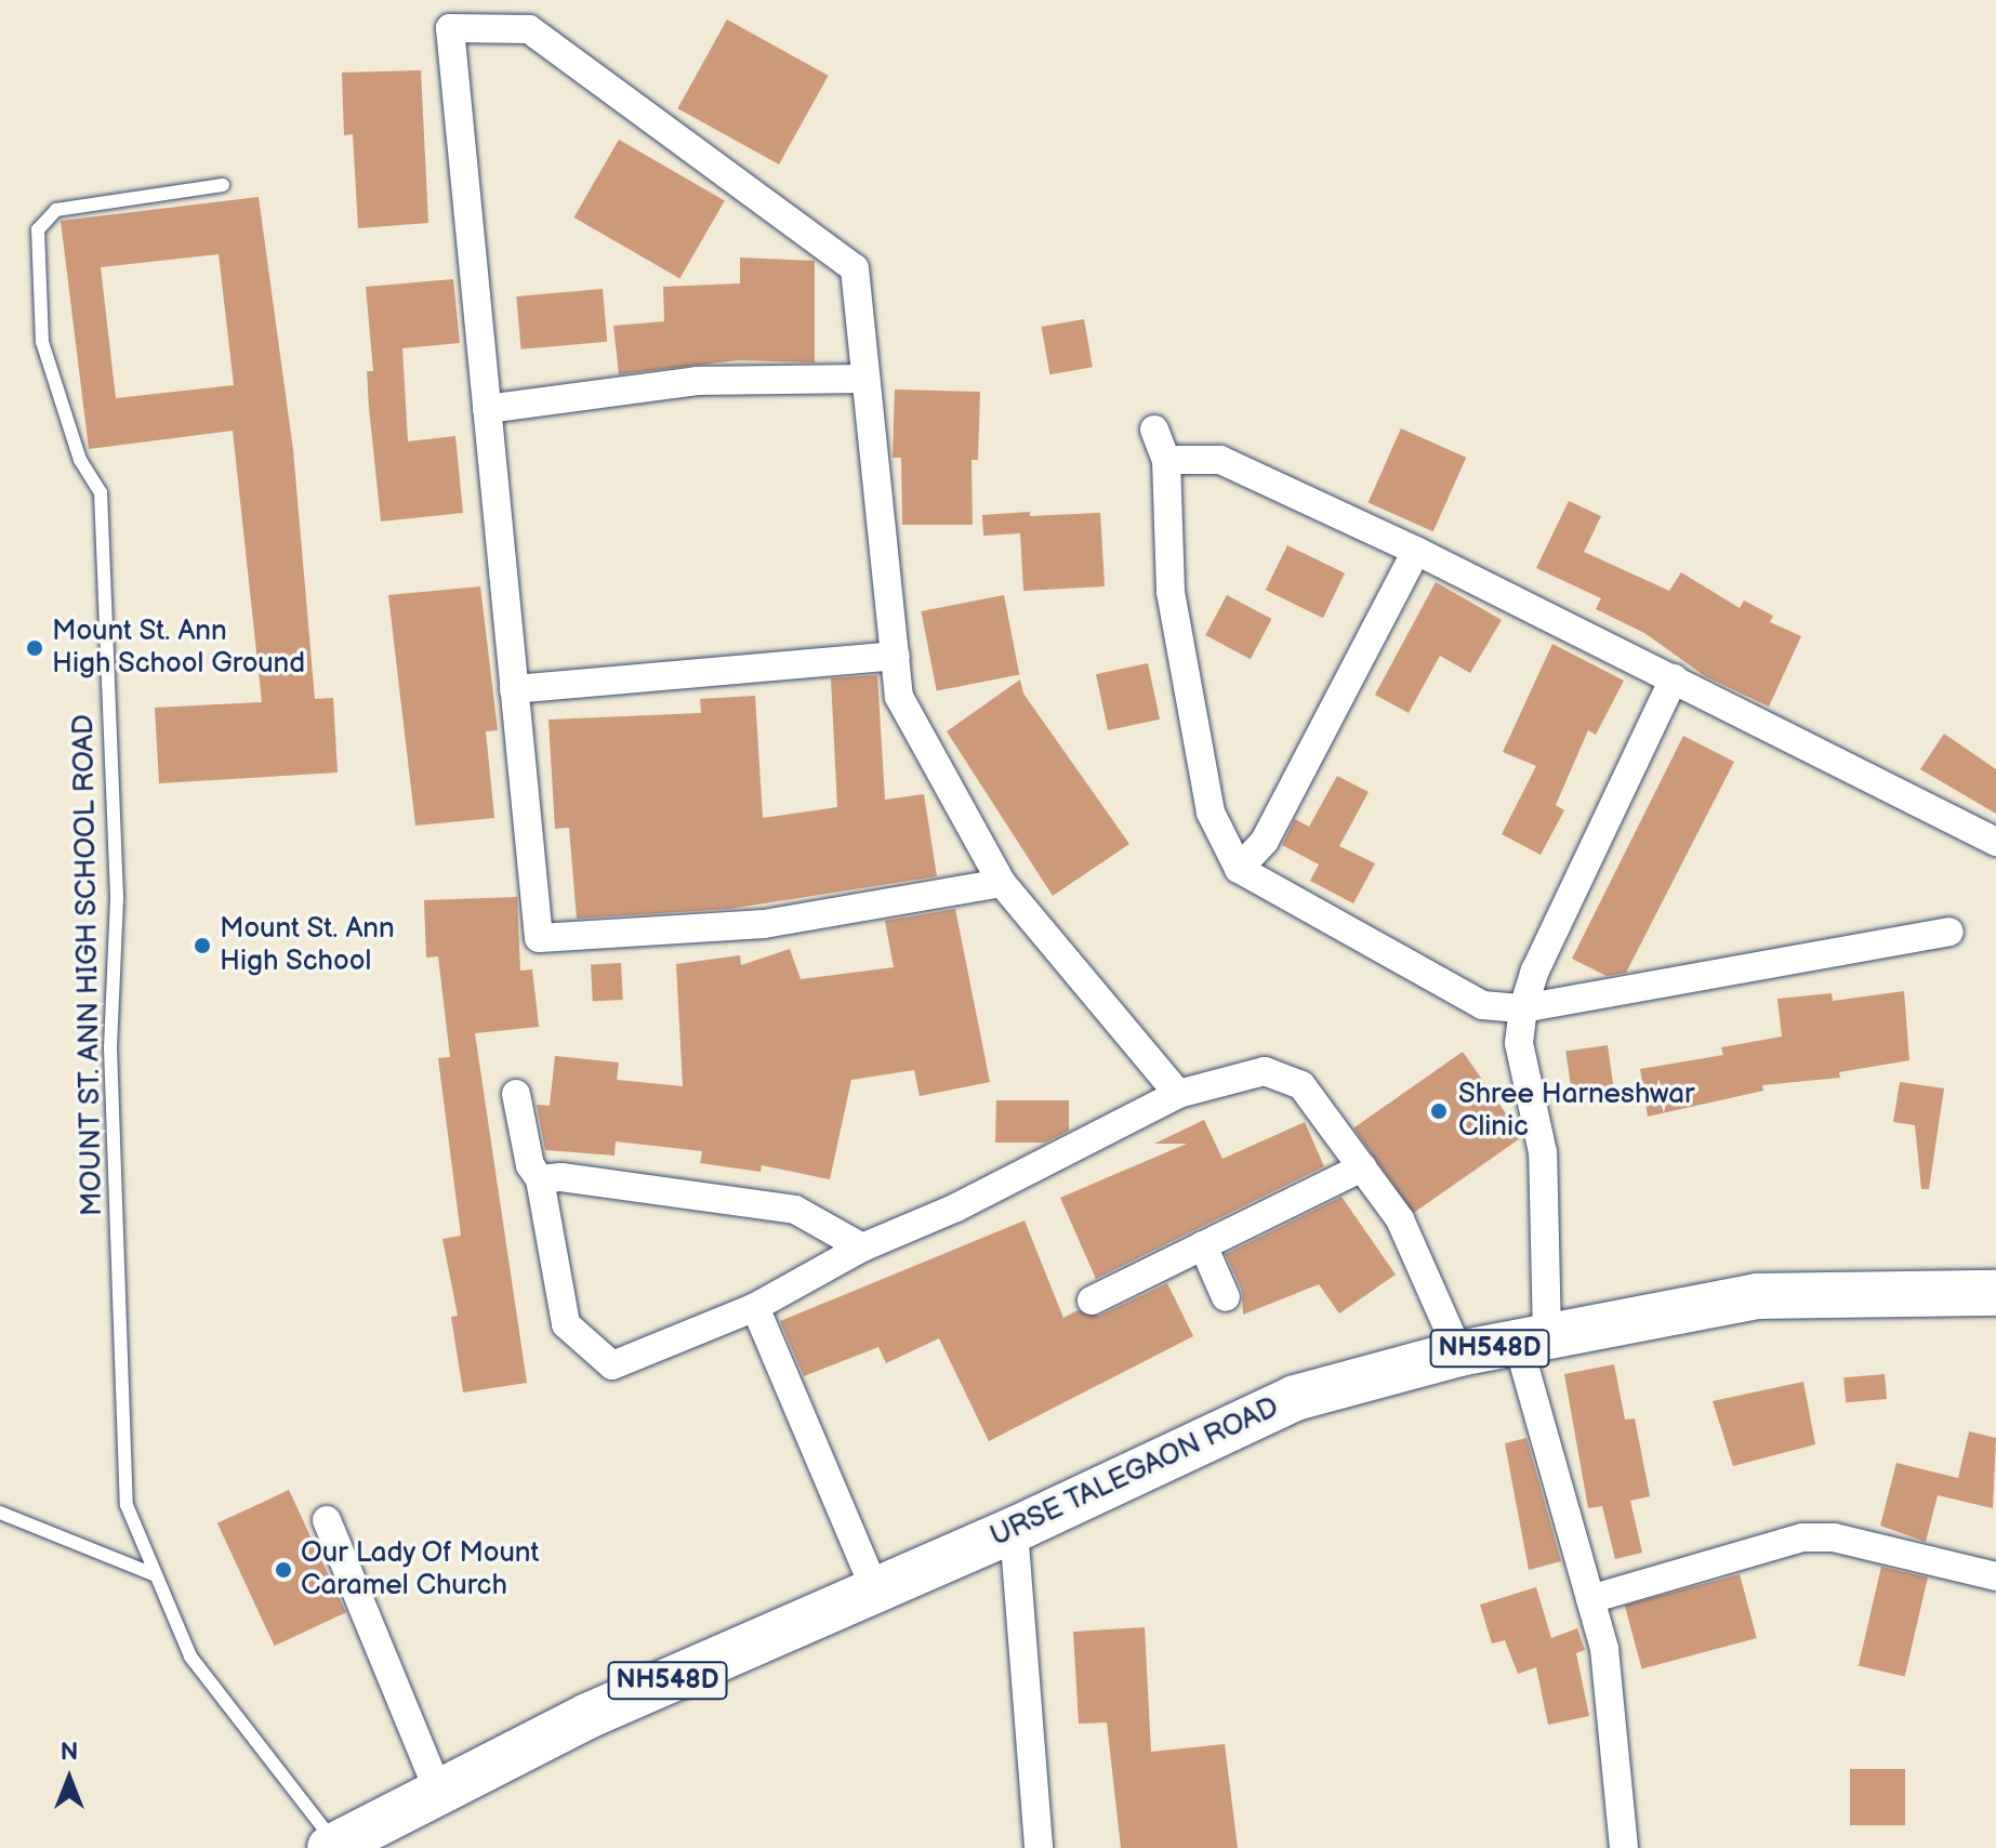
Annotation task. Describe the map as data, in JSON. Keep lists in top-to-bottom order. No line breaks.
{"streets":{"highway":["NH548D","URSE TALEGAON ROAD"],"lane":["MOUNT ST. ANN HIGH SCHOOL ROAD"]},"crossings":[["MOUNT ST. ANN HIGH SCHOOL ROAD","URSE TALEGAON ROAD"]],"places":["Mount St. Ann High School Ground","Mount St. Ann High School","Shree Harneshwar Clinic","Our Lady Of Mount Caramel Church"],"north":"top"}
